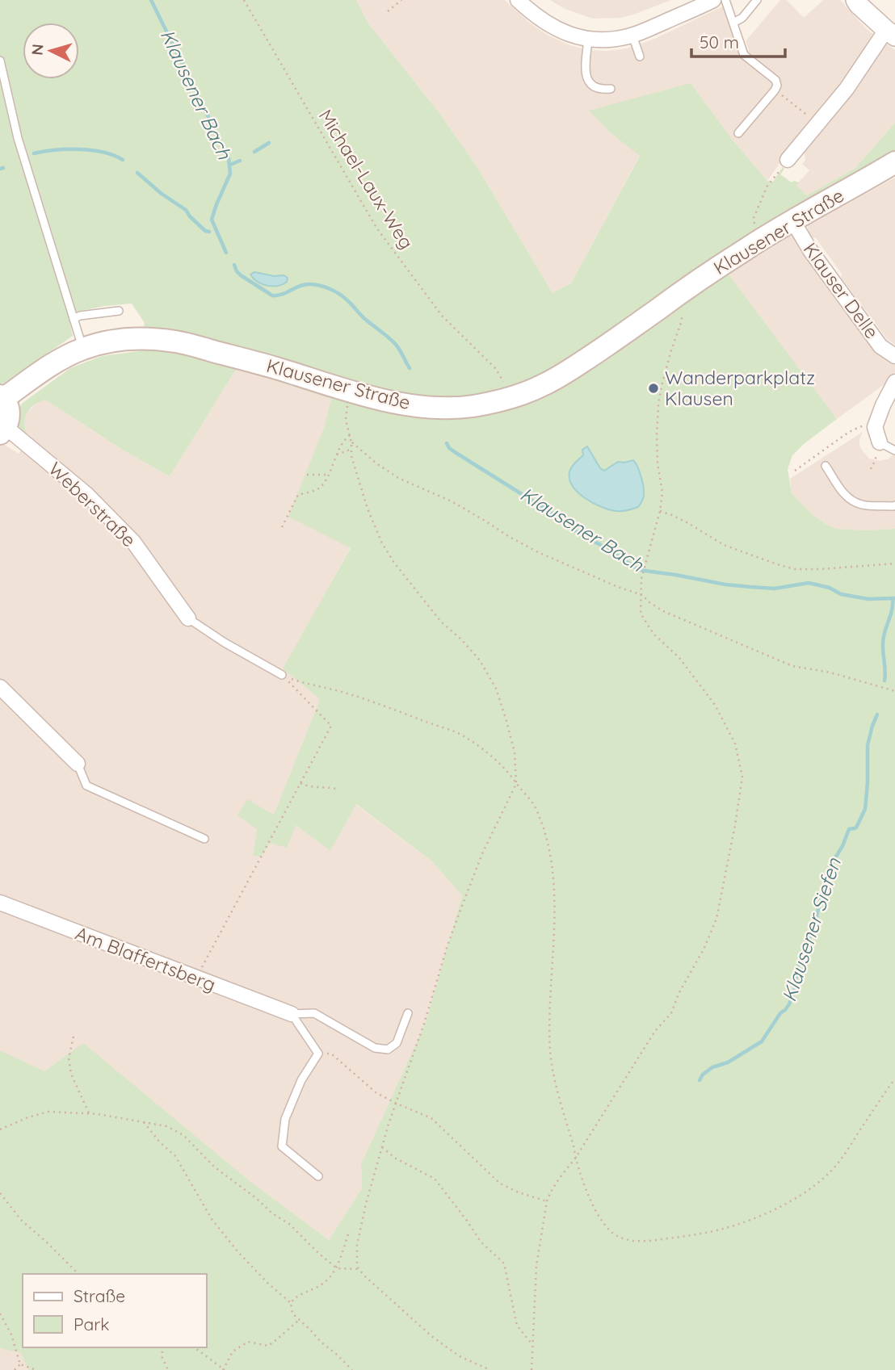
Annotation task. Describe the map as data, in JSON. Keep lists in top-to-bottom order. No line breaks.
{"streets":{"main road":["Klausener Straße"],"street":["Klauser Delle","Weberstraße","Am Blaffertsberg"],"path":["Michael-Laux-Weg"]},"crossings":[["Klausener Straße","Klauser Delle"]],"water":["Klausener Bach","Klausener Siefen"],"places":["Wanderparkplatz Klausen"],"legend":["Straße","Park"],"scale_bar":"50 m","north":"left"}
